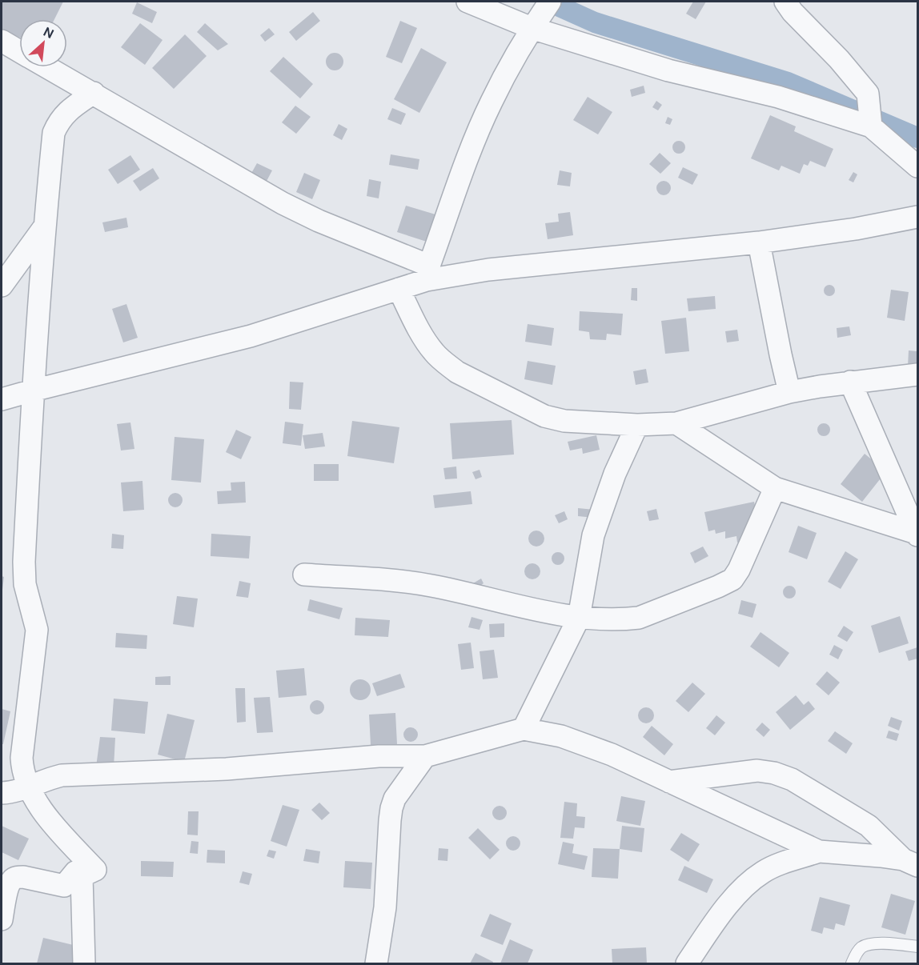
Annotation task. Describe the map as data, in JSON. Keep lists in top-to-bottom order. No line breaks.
{"north":"top right"}
